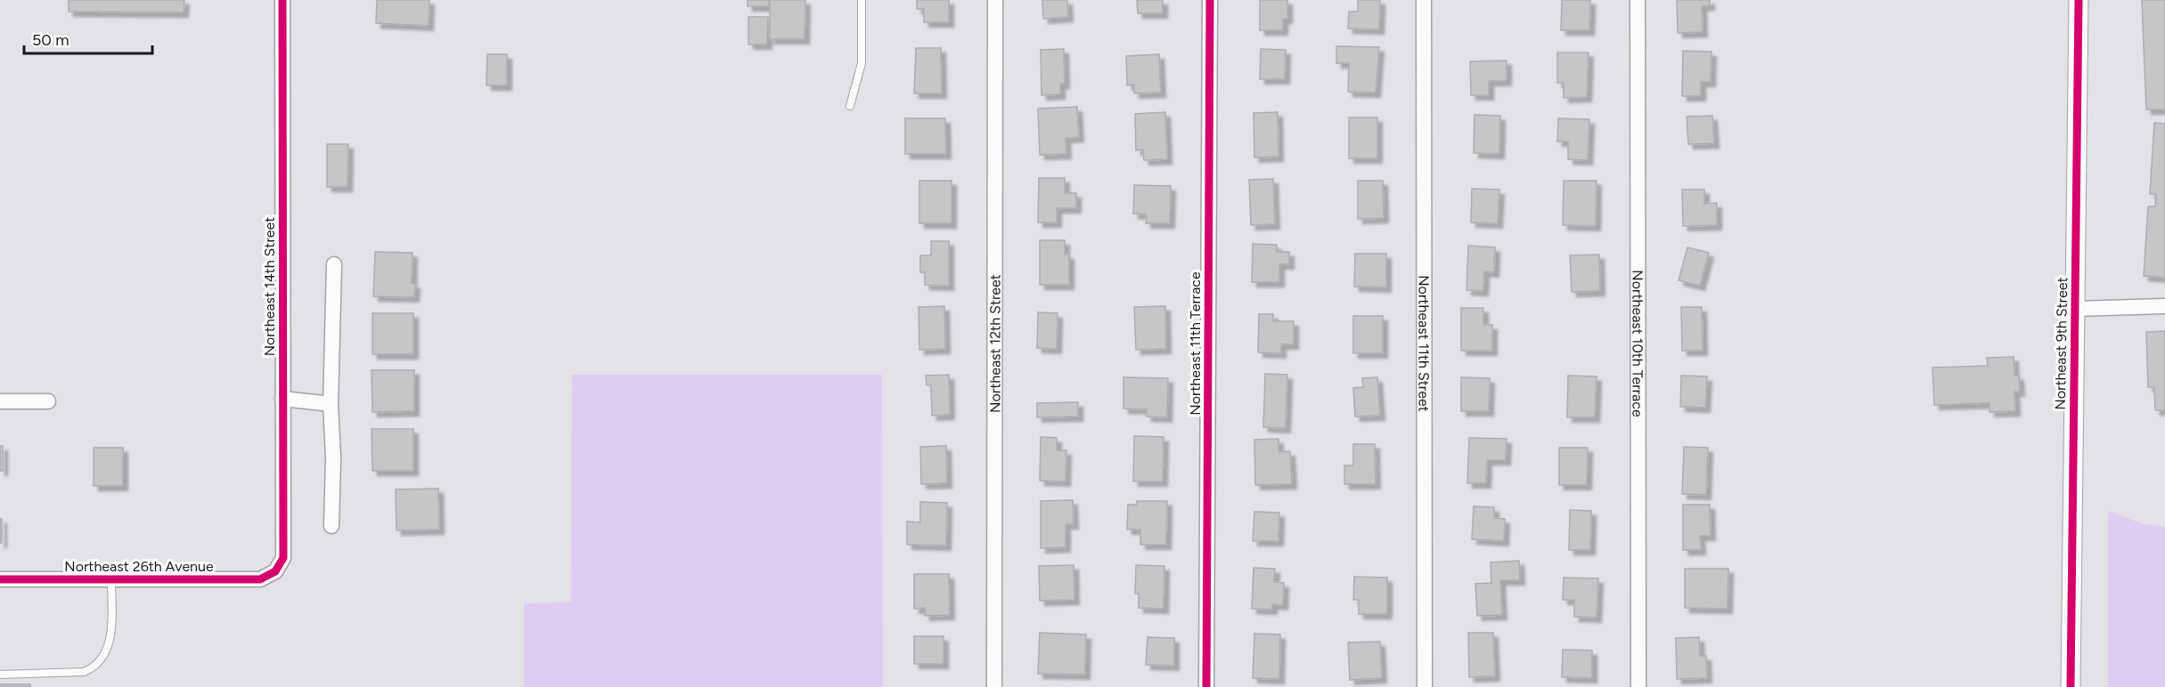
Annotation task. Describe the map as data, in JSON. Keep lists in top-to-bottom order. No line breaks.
{"streets":{"street":["Northeast 14th Street","Northeast 12th Street","Northeast 11th Terrace","Northeast 11th Street","Northeast 10th Terrace","Northeast 9th Street","Northeast 26th Avenue"]},"crossings":[["Northeast 14th Street","Northeast 26th Avenue"]],"scale_bar":"50 m"}
